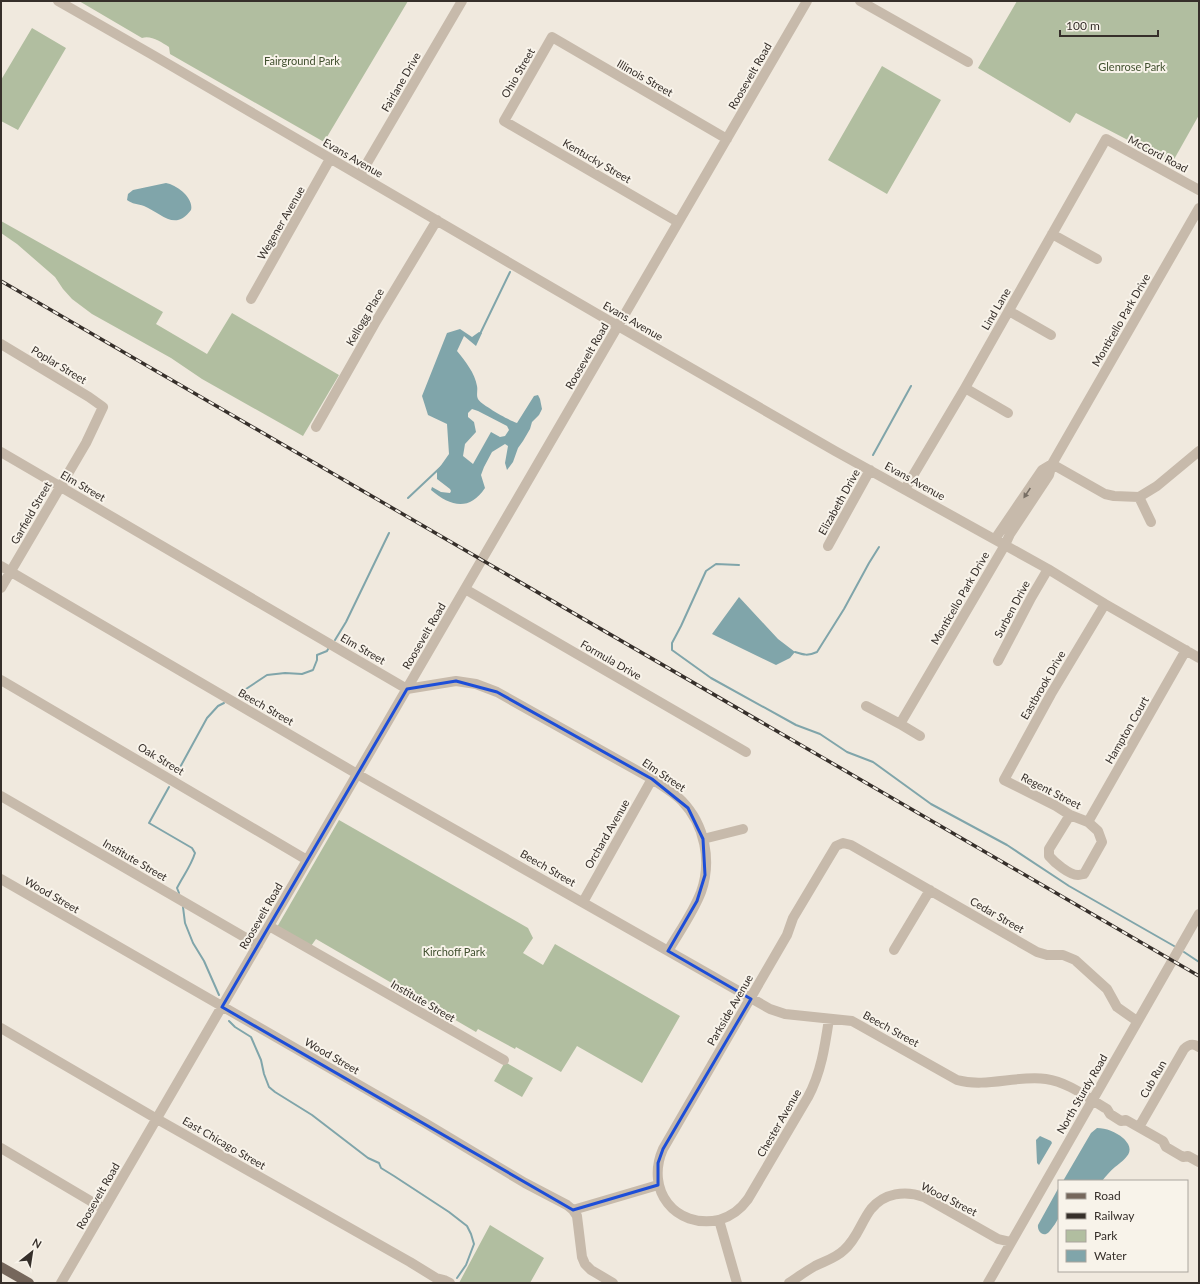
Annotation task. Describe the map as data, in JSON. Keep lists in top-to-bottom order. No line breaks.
{"streets":{"street":["Ohio Street","Roosevelt Road","Illinois Street","Fairlane Drive","McCord Road","Evans Avenue","Kentucky Street","Wegener Avenue","Lind Lane","Kellogg Place","Monticello Park Drive","Poplar Street","Elm Street","Elizabeth Drive","Garfield Street","Surben Drive","Formula Drive","Eastbrook Drive","Beech Street","Hampton Court","Oak Street","Regent Street","Orchard Avenue","Institute Street","Wood Street","Cedar Street","Parkside Avenue","Cub Run","North Sturdy Road","Chester Avenue","East Chicago Street"]},"crossings":[["Ohio Street","Illinois Street"],["Ohio Street","Kentucky Street"],["Roosevelt Road","Illinois Street"],["Roosevelt Road","Evans Avenue"],["Roosevelt Road","Kentucky Street"],["Roosevelt Road","Elm Street"],["Roosevelt Road","Formula Drive"],["Roosevelt Road","Beech Street"],["Roosevelt Road","Oak Street"],["Roosevelt Road","Institute Street"],["Roosevelt Road","Wood Street"],["Roosevelt Road","East Chicago Street"],["Fairlane Drive","Evans Avenue"],["McCord Road","Lind Lane"],["Evans Avenue","Wegener Avenue"],["Evans Avenue","Lind Lane"],["Evans Avenue","Kellogg Place"],["Evans Avenue","Monticello Park Drive"],["Evans Avenue","Elizabeth Drive"],["Evans Avenue","Surben Drive"],["Evans Avenue","Eastbrook Drive"],["Evans Avenue","Hampton Court"],["Poplar Street","Garfield Street"],["Elm Street","Garfield Street"],["Elm Street","Beech Street"],["Elm Street","Orchard Avenue"],["Garfield Street","Beech Street"],["Eastbrook Drive","Regent Street"],["Beech Street","Orchard Avenue"],["Beech Street","Parkside Avenue"],["Beech Street","Cub Run"],["Beech Street","North Sturdy Road"],["Beech Street","Chester Avenue"],["Hampton Court","Regent Street"],["Wood Street","North Sturdy Road"],["Cedar Street","Parkside Avenue"],["Cedar Street","North Sturdy Road"],["Parkside Avenue","Chester Avenue"]],"parks":["Fairground Park","Glenrose Park","Kirchoff Park"],"legend":["Road","Railway","Park","Water"],"scale_bar":"100 m","north":"top right"}
